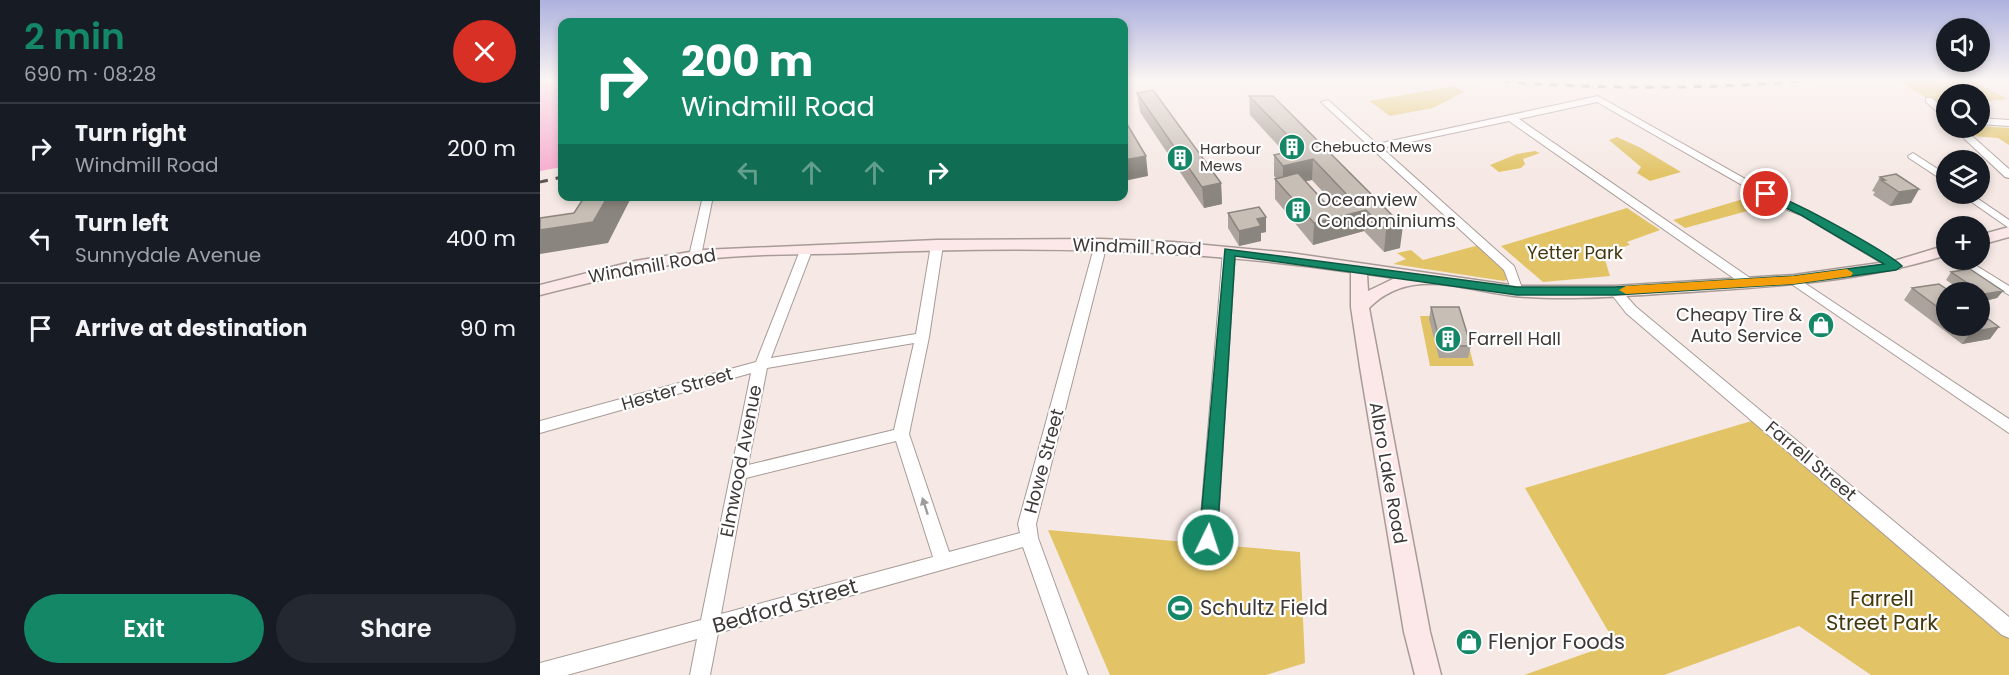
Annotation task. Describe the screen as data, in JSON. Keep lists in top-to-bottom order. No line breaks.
{"streets":{"main road":["Windmill Road","Albro Lake Road"],"street":["Hester Street","Elmwood Avenue","Howe Street","Farrell Street","Bedford Street"]},"crossings":[["Windmill Road","Elmwood Avenue"],["Windmill Road","Howe Street"],["Windmill Road","Farrell Street"],["Windmill Road","Albro Lake Road"],["Hester Street","Elmwood Avenue"],["Elmwood Avenue","Bedford Street"],["Howe Street","Bedford Street"]],"parks":["Yetter Park","Farrell Street Park"],"places":{"building":["Chebucto Mews","Harbour Mews","Oceanview Condominiums","Farrell Hall"],"shop":["Cheapy Tire & Auto Service","Flenjor Foods"],"sports":["Schultz Field"]},"page":{"heading":["2 min","690 m · 08:28"],"map_buttons":["+","−"],"turn":["200 m","Windmill Road"],"list":[{"name":"Turn right","note":"Windmill Road","value":"200 m"},{"name":"Turn left","note":"Sunnydale Avenue","value":"400 m"},{"name":"Arrive at destination","value":"90 m"}],"buttons":["Exit","Share"]}}
